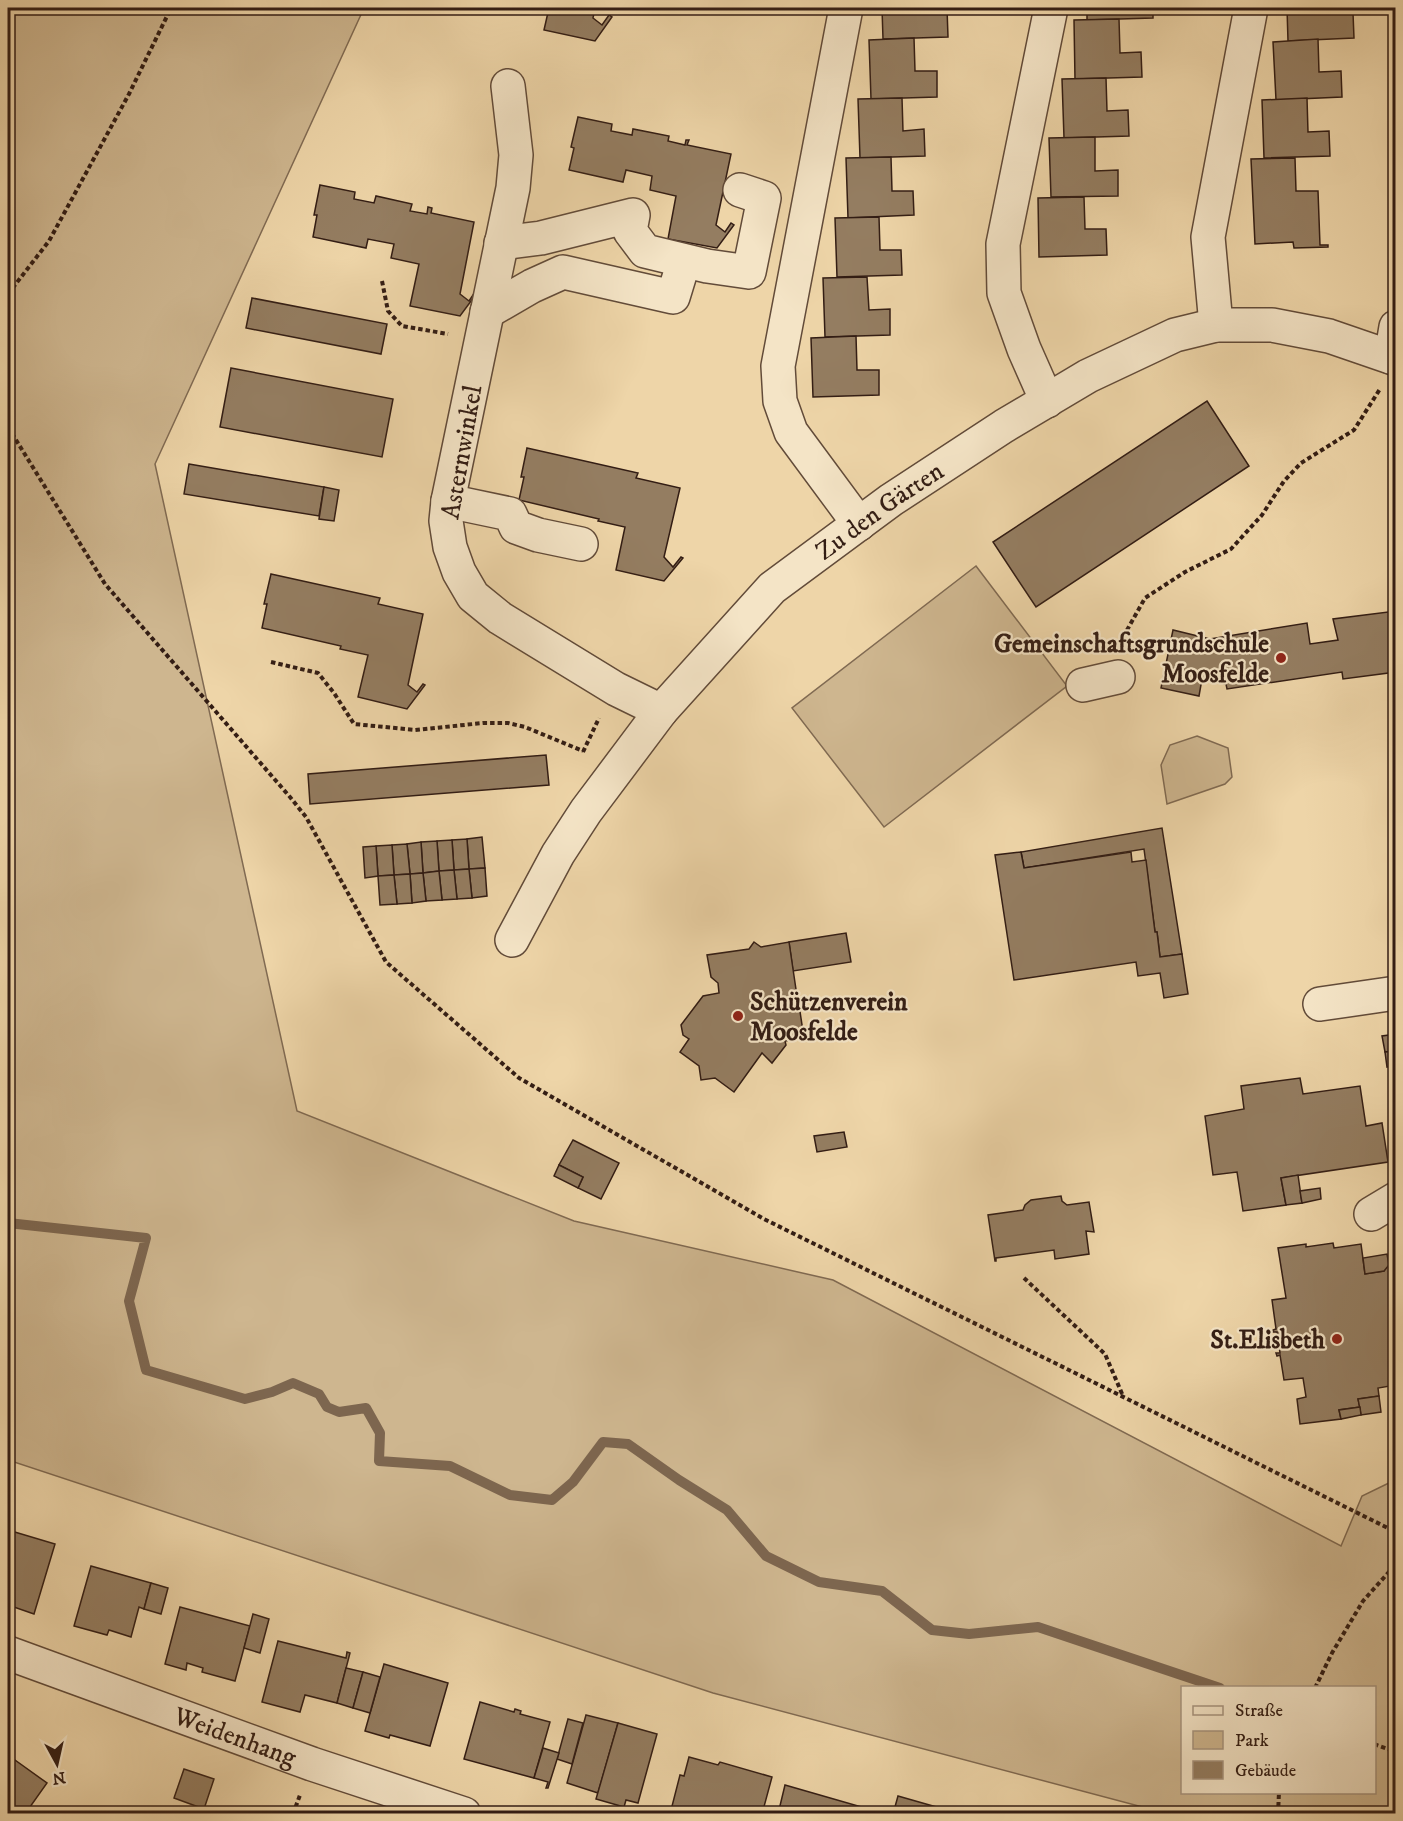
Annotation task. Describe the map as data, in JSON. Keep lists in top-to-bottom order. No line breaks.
{"streets":{"street":["Asternwinkel","Zu den Gärten","Weidenhang"]},"crossings":[["Asternwinkel","Zu den Gärten"]],"places":["Gemeinschaftsgrundschule Moosfelde","Schützenverein Moosfelde","St.Elisbeth"],"legend":["Straße","Park","Gebäude"],"north":"bottom"}
